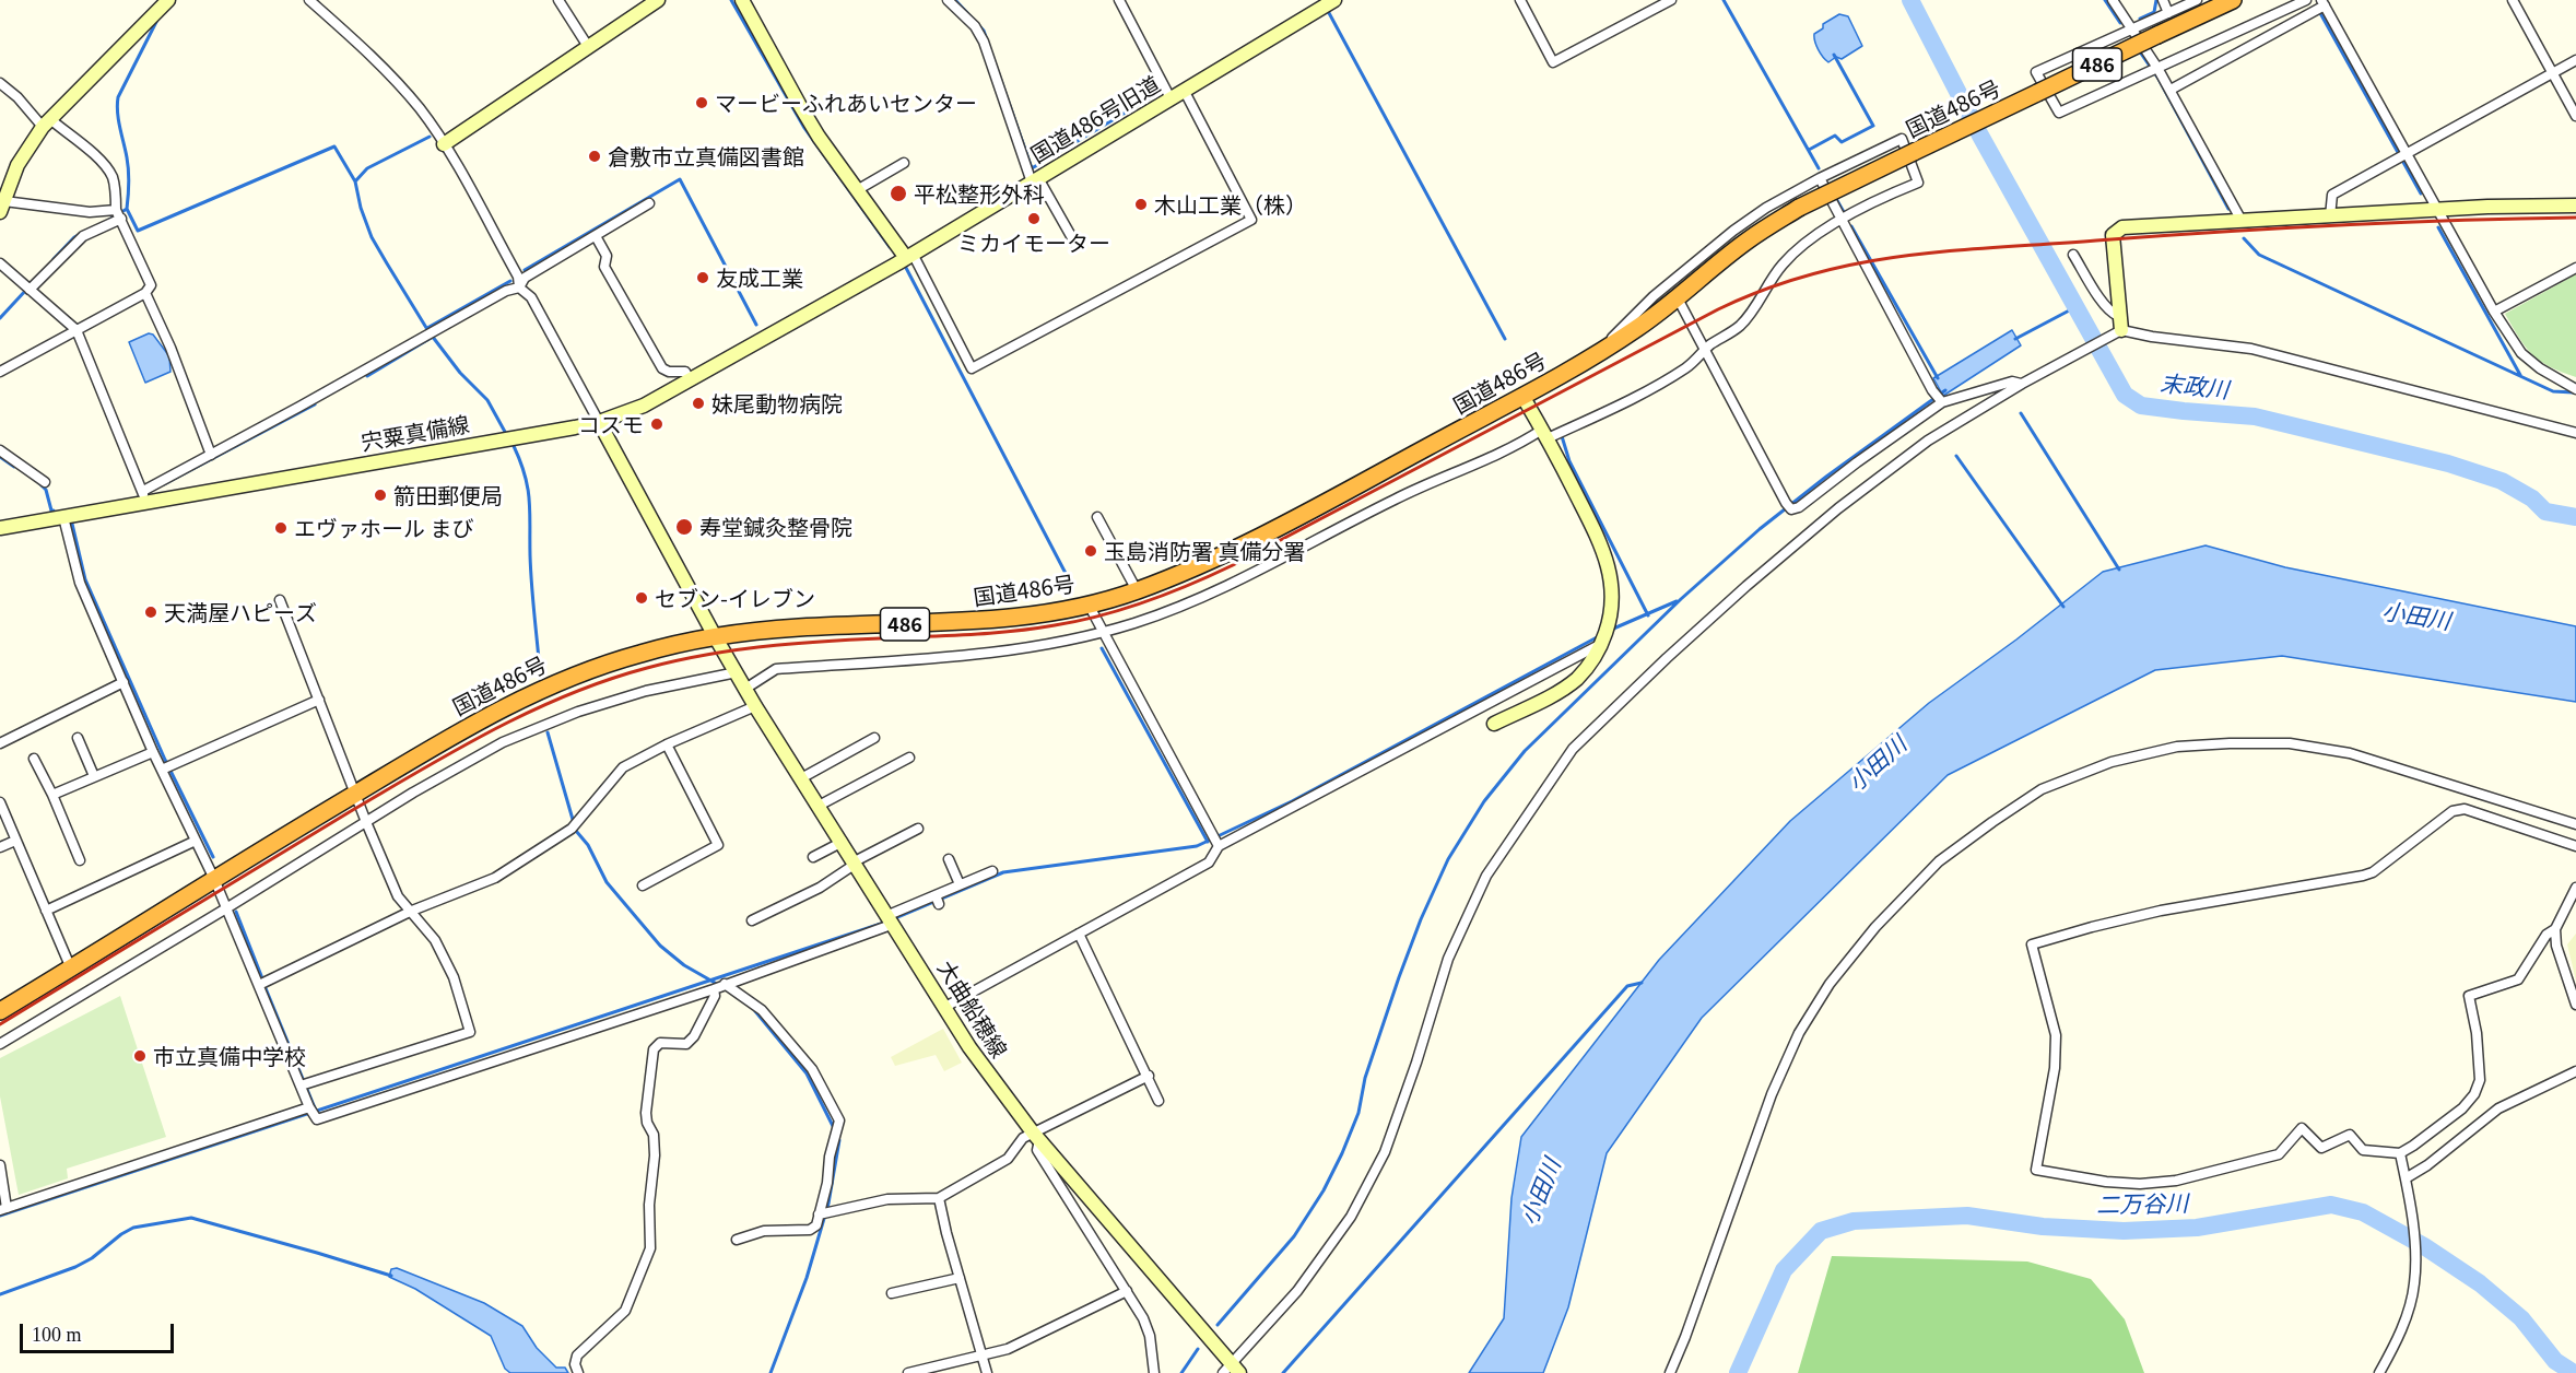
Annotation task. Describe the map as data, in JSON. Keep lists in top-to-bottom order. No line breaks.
{"streets":{"highway":["486","国道486号"],"street":["国道486号旧道","宍粟真備線","大曲船穂線"]},"crossings":[["国道486号","大曲船穂線"],["国道486号旧道","宍粟真備線"]],"water":["末政川","小田川","二万谷川"],"places":["マービーふれあいセンター","倉敷市立真備図書館","平松整形外科","木山工業（株）","ミカイモーター","友成工業","妹尾動物病院","コスモ","箭田郵便局","寿堂鍼灸整骨院","エヴァホール まび","玉島消防署 真備分署","セブン-イレブン","天満屋ハピーズ","市立真備中学校"],"scale_bar":"100 m"}
